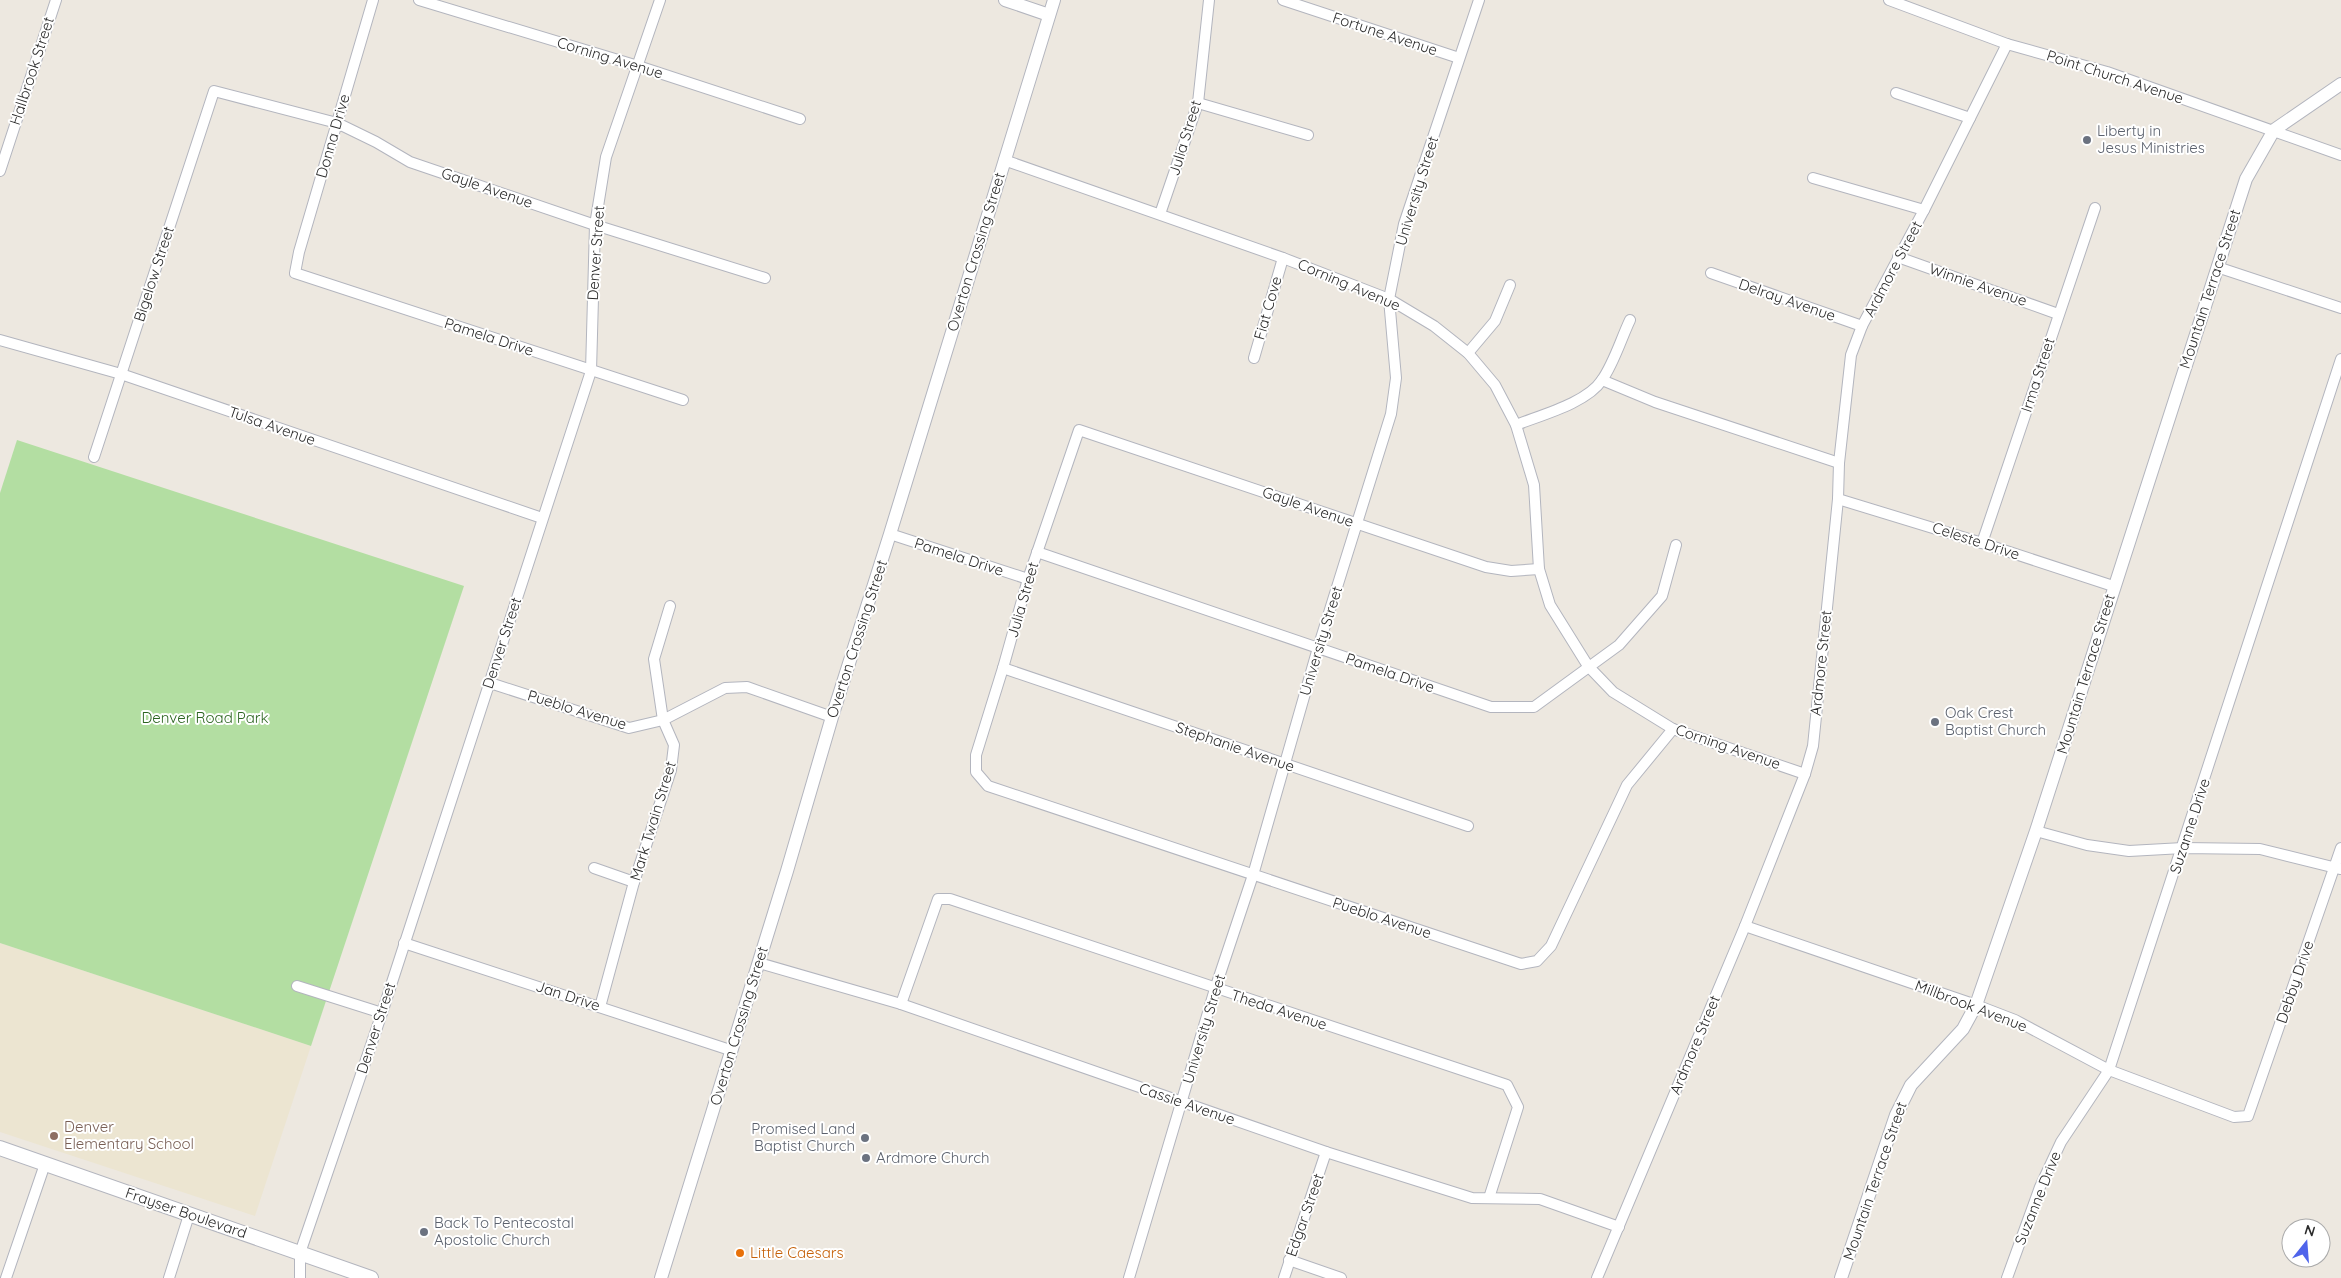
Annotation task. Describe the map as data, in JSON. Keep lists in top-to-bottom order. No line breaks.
{"streets":{"main road":["Frayser Boulevard"],"street":["Fortune Avenue","Corning Avenue","Hallbrook Street","Point Church Avenue","Donna Drive","Julia Street","Gayle Avenue","University Street","Overton Crossing Street","Denver Street","Ardmore Street","Bigelow Street","Winnie Avenue","Mountain Terrace Street","Delray Avenue","Fiat Cove","Pamela Drive","Irma Street","Tulsa Avenue","Celeste Drive","Pueblo Avenue","Stephanie Avenue","Mark Twain Street","Suzanne Drive","Debby Drive","Jan Drive","Millbrook Avenue","Theda Avenue","Cassie Avenue","Edgar Street"]},"crossings":[["Fortune Avenue","University Street"],["Corning Avenue","Julia Street"],["Corning Avenue","Gayle Avenue"],["Corning Avenue","University Street"],["Corning Avenue","Overton Crossing Street"],["Corning Avenue","Denver Street"],["Corning Avenue","Ardmore Street"],["Corning Avenue","Fiat Cove"],["Corning Avenue","Pamela Drive"],["Corning Avenue","Pueblo Avenue"],["Point Church Avenue","Ardmore Street"],["Point Church Avenue","Mountain Terrace Street"],["Donna Drive","Gayle Avenue"],["Donna Drive","Pamela Drive"],["Julia Street","Gayle Avenue"],["Julia Street","Pamela Drive"],["Julia Street","Pueblo Avenue"],["Julia Street","Stephanie Avenue"],["Gayle Avenue","University Street"],["Gayle Avenue","Denver Street"],["Gayle Avenue","Bigelow Street"],["University Street","Pamela Drive"],["University Street","Pueblo Avenue"],["University Street","Stephanie Avenue"],["University Street","Theda Avenue"],["University Street","Cassie Avenue"],["Overton Crossing Street","Pamela Drive"],["Overton Crossing Street","Pueblo Avenue"],["Overton Crossing Street","Jan Drive"],["Overton Crossing Street","Cassie Avenue"],["Denver Street","Pamela Drive"],["Denver Street","Tulsa Avenue"],["Denver Street","Pueblo Avenue"],["Denver Street","Jan Drive"],["Denver Street","Frayser Boulevard"],["Ardmore Street","Winnie Avenue"],["Ardmore Street","Delray Avenue"],["Ardmore Street","Celeste Drive"],["Ardmore Street","Millbrook Avenue"],["Ardmore Street","Cassie Avenue"],["Bigelow Street","Tulsa Avenue"],["Winnie Avenue","Irma Street"],["Mountain Terrace Street","Celeste Drive"],["Mountain Terrace Street","Millbrook Avenue"],["Irma Street","Celeste Drive"],["Pueblo Avenue","Mark Twain Street"],["Mark Twain Street","Jan Drive"],["Suzanne Drive","Millbrook Avenue"],["Debby Drive","Millbrook Avenue"],["Theda Avenue","Cassie Avenue"],["Cassie Avenue","Edgar Street"]],"parks":["Denver Road Park"],"places":["Liberty in Jesus Ministries","Oak Crest Baptist Church","Denver Elementary School","Promised Land Baptist Church","Ardmore Church","Back To Pentecostal Apostolic Church","Little Caesars"],"north":"top"}
